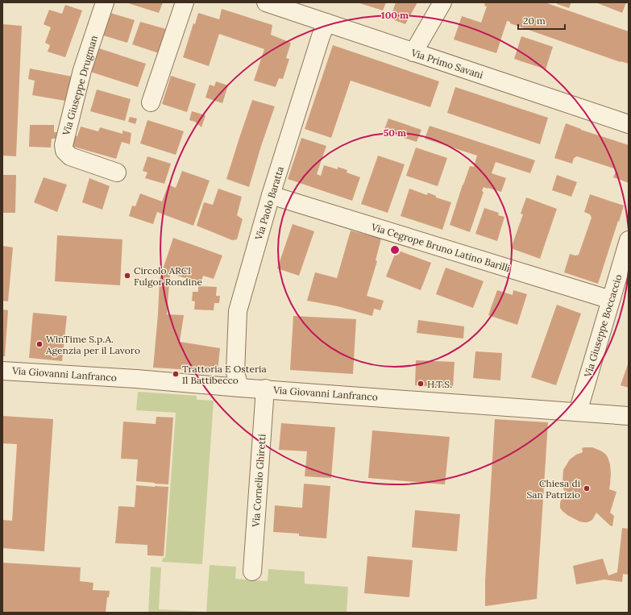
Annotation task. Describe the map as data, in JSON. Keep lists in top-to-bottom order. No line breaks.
{"streets":{"street":["Via Primo Savani","Via Giuseppe Drugman","Via Paolo Baratta","Via Cegrope Bruno Latino Barilli","Via Giuseppe Boccaccio","Via Giovanni Lanfranco","Via Cornelio Ghiretti"]},"crossings":[["Via Primo Savani","Via Paolo Baratta"],["Via Paolo Baratta","Via Cegrope Bruno Latino Barilli"],["Via Paolo Baratta","Via Giovanni Lanfranco"],["Via Cegrope Bruno Latino Barilli","Via Giuseppe Boccaccio"],["Via Giuseppe Boccaccio","Via Giovanni Lanfranco"],["Via Giovanni Lanfranco","Via Cornelio Ghiretti"]],"places":["Circolo ARCI Fulgor Rondine","WinTime S.p.A. Agenzia per il Lavoro","Trattoria E Osteria Il Battibecco","H.T.S.","Chiesa di San Patrizio"],"scale_bar":"20 m","rings":["100 m","50 m"]}
